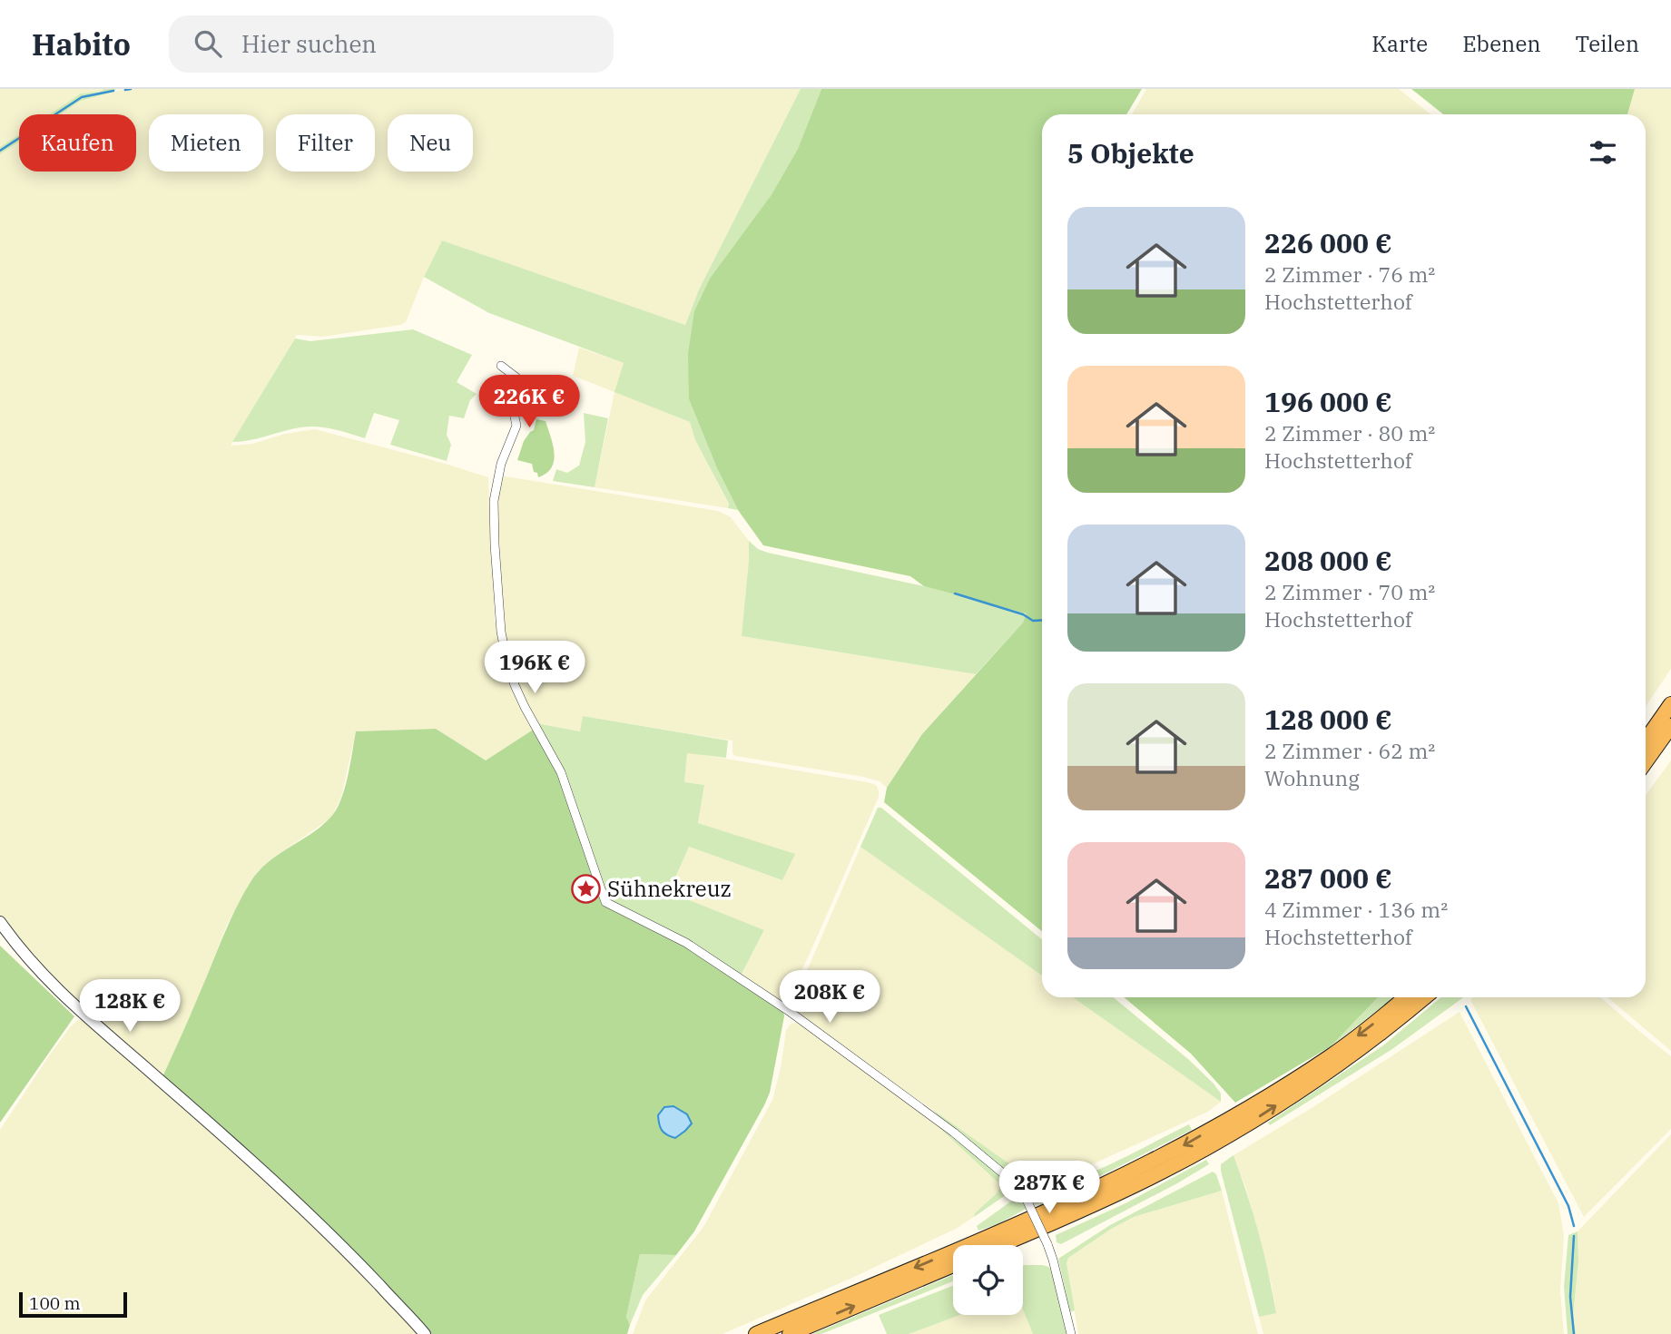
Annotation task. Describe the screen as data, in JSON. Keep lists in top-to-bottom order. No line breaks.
{"places":{"place":["Sühnekreuz"]},"scale_bar":"100 m","page":{"header":"Habito","search":"Hier suchen","nav":["Karte","Ebenen","Teilen"],"chip":["Kaufen","Mieten","Filter","Neu"],"heading":"5 Objekte","list":[{"name":"226 000 €","note":"2 Zimmer · 76 m² · Hochstetterhof"},{"name":"196 000 €","note":"2 Zimmer · 80 m² · Hochstetterhof"},{"name":"208 000 €","note":"2 Zimmer · 70 m² · Hochstetterhof"},{"name":"128 000 €","note":"2 Zimmer · 62 m² · Wohnung"},{"name":"287 000 €","note":"4 Zimmer · 136 m² · Hochstetterhof"}],"price":["226K €","196K €","208K €","128K €","287K €"],"scale":"100 m"}}
